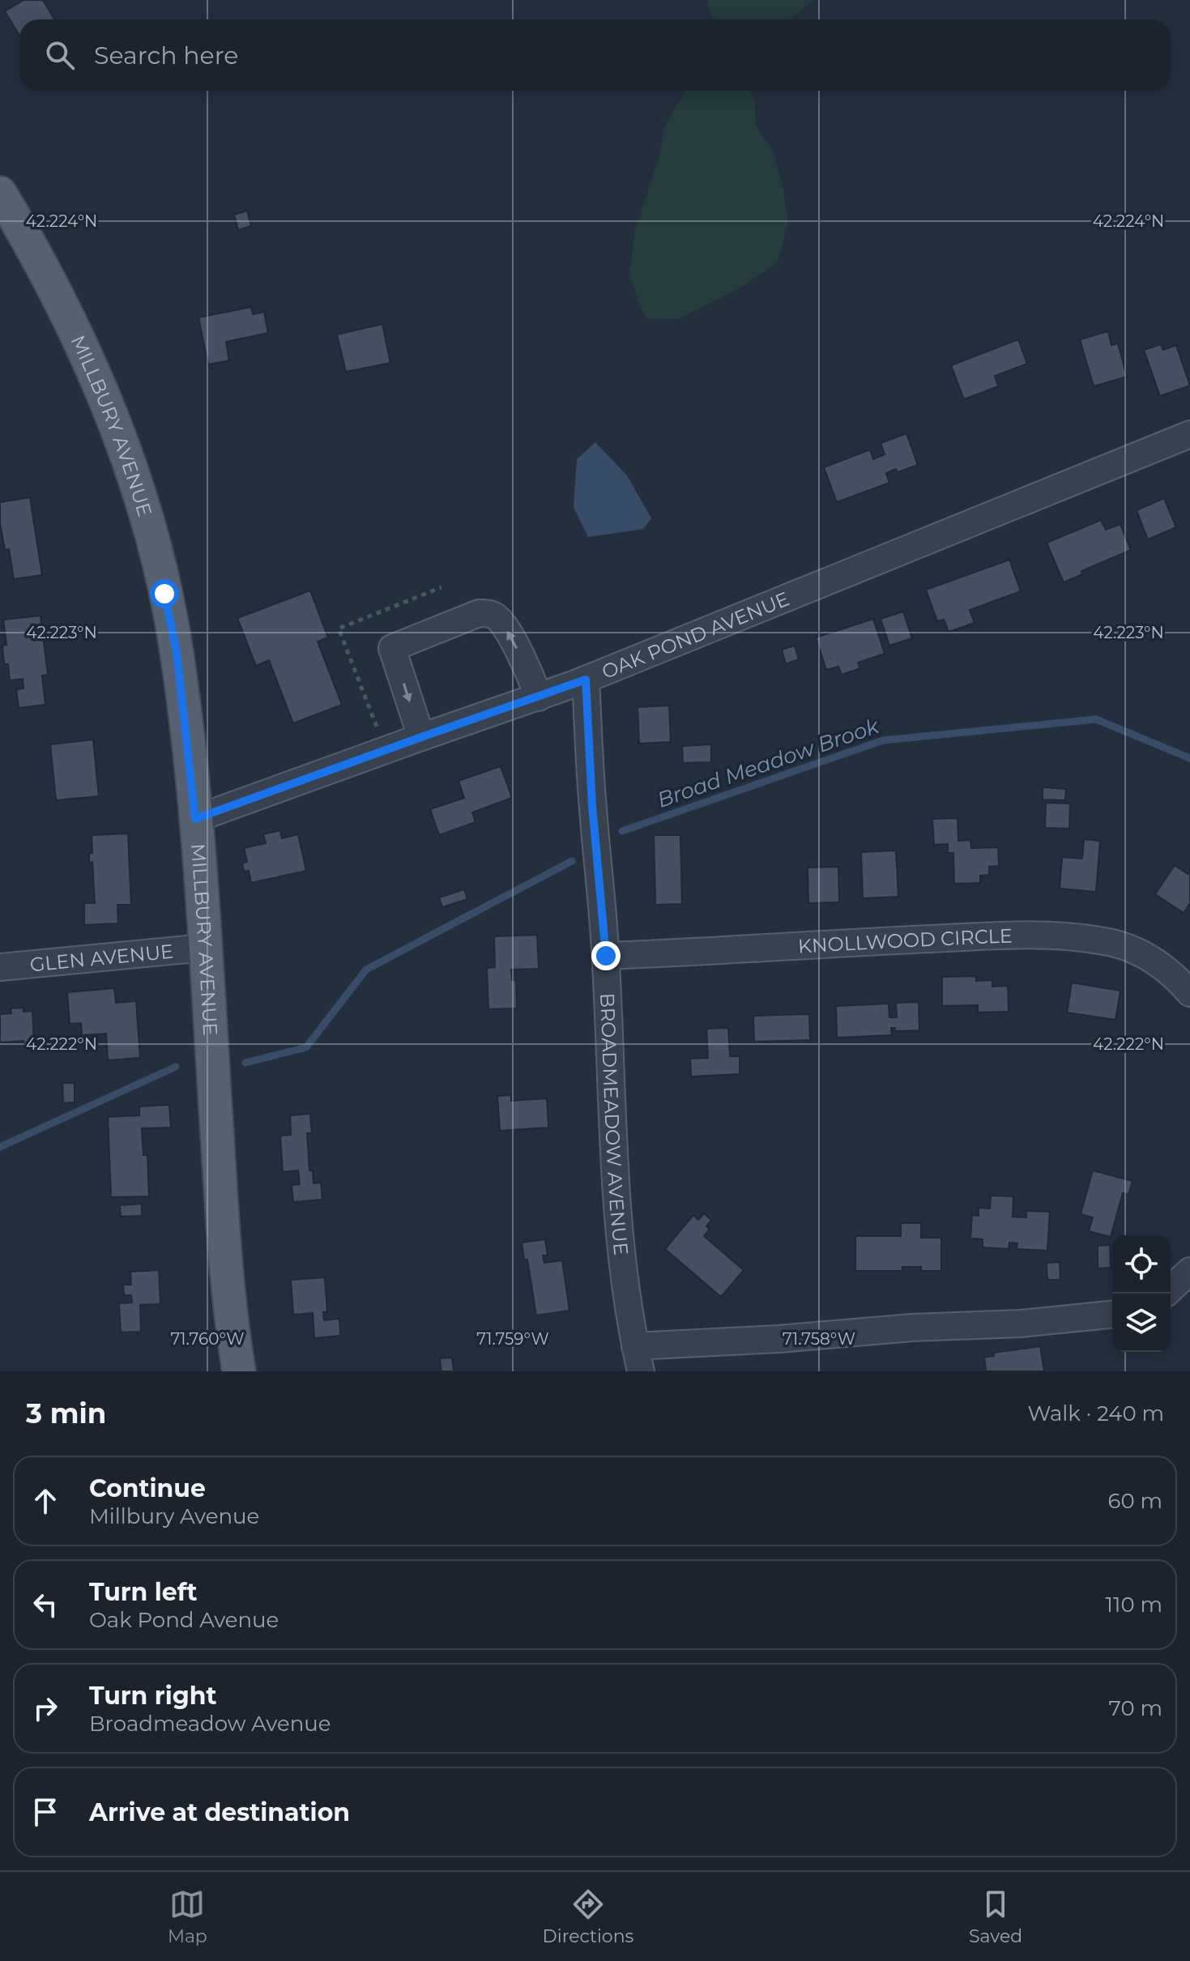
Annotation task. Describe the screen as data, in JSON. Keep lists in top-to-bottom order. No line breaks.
{"streets":{"main road":["MILLBURY AVENUE"],"street":["OAK POND AVENUE","KNOLLWOOD CIRCLE","GLEN AVENUE","BROADMEADOW AVENUE"]},"crossings":[["MILLBURY AVENUE","OAK POND AVENUE"],["MILLBURY AVENUE","GLEN AVENUE"],["OAK POND AVENUE","BROADMEADOW AVENUE"],["KNOLLWOOD CIRCLE","BROADMEADOW AVENUE"]],"water":["Broad Meadow Brook"],"page":{"search":"Search here","heading":["3 min","Walk · 240 m"],"list":[["Continue","Millbury Avenue","60 m"],["Turn left","Oak Pond Avenue","110 m"],["Turn right","Broadmeadow Avenue","70 m"],"Arrive at destination"],"nav":["Map","Directions","Saved"]},"coordinates":["42.224°N","42.223°N","42.222°N","71.760°W","71.759°W","71.758°W"]}
